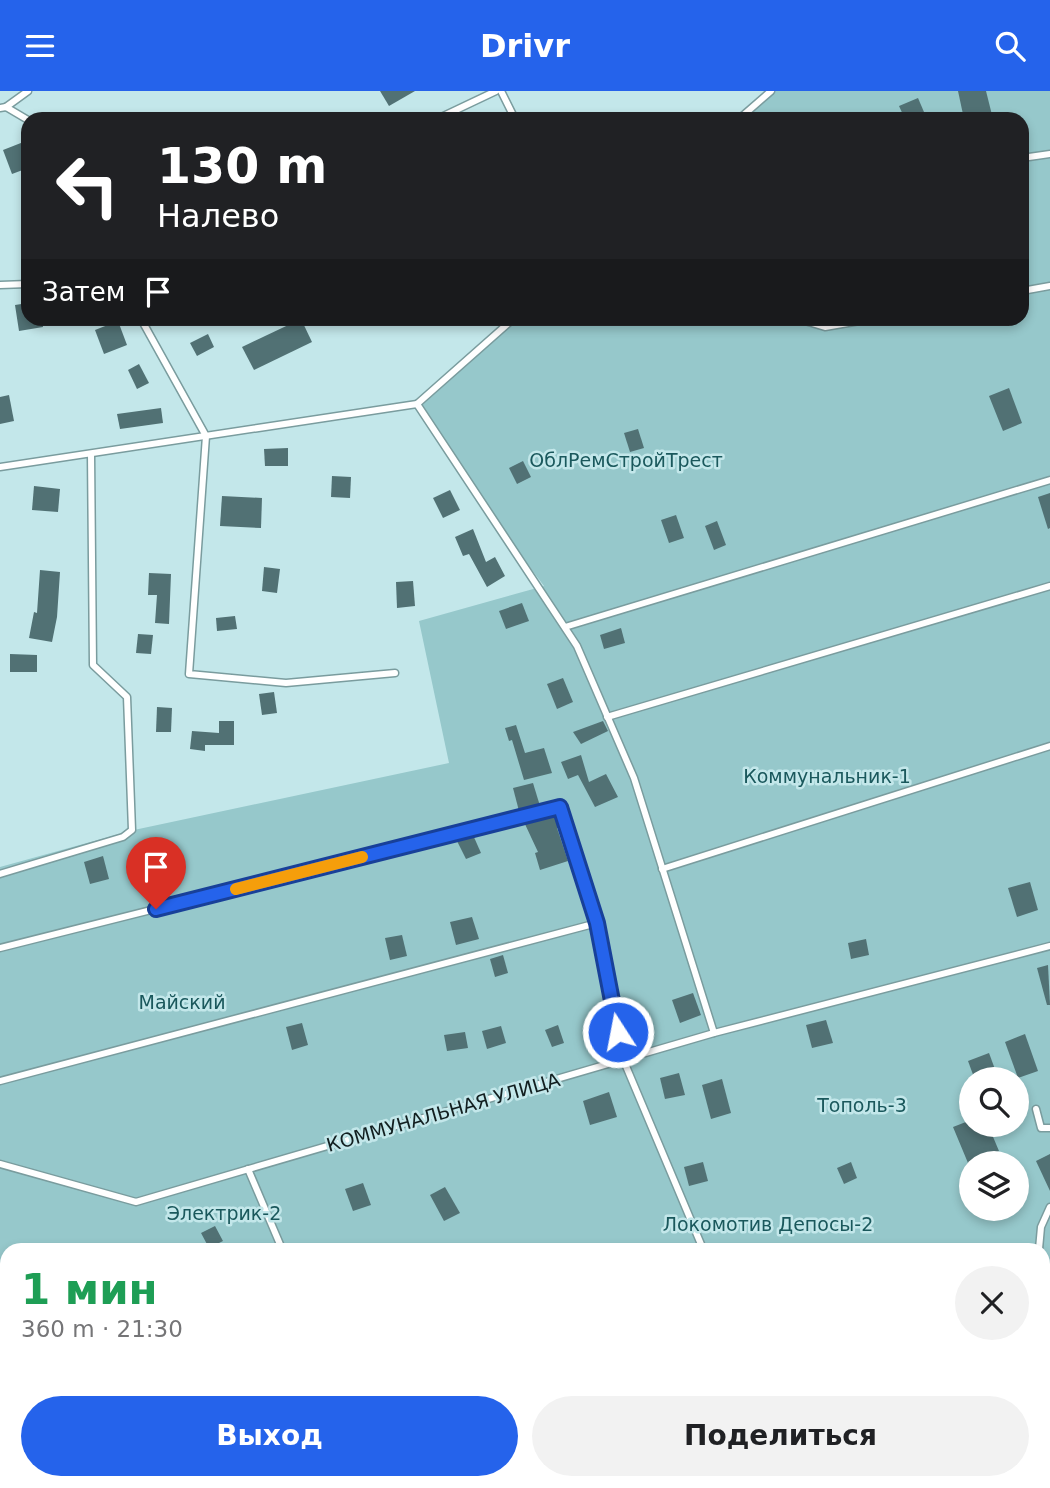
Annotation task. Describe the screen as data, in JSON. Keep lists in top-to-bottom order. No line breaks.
{"streets":{"lane":["КОММУНАЛЬНАЯ УЛИЦА"]},"parks":["ОблРемСтройТрест","Коммунальник-1","Майский","Тополь-3","Электрик-2","Локомотив Депосы-2"],"page":{"header":"Drivr","turn":["130 m","Налево"],"then":"Затем","heading":["1 мин","360 m · 21:30"],"buttons":["Выход","Поделиться"]}}
